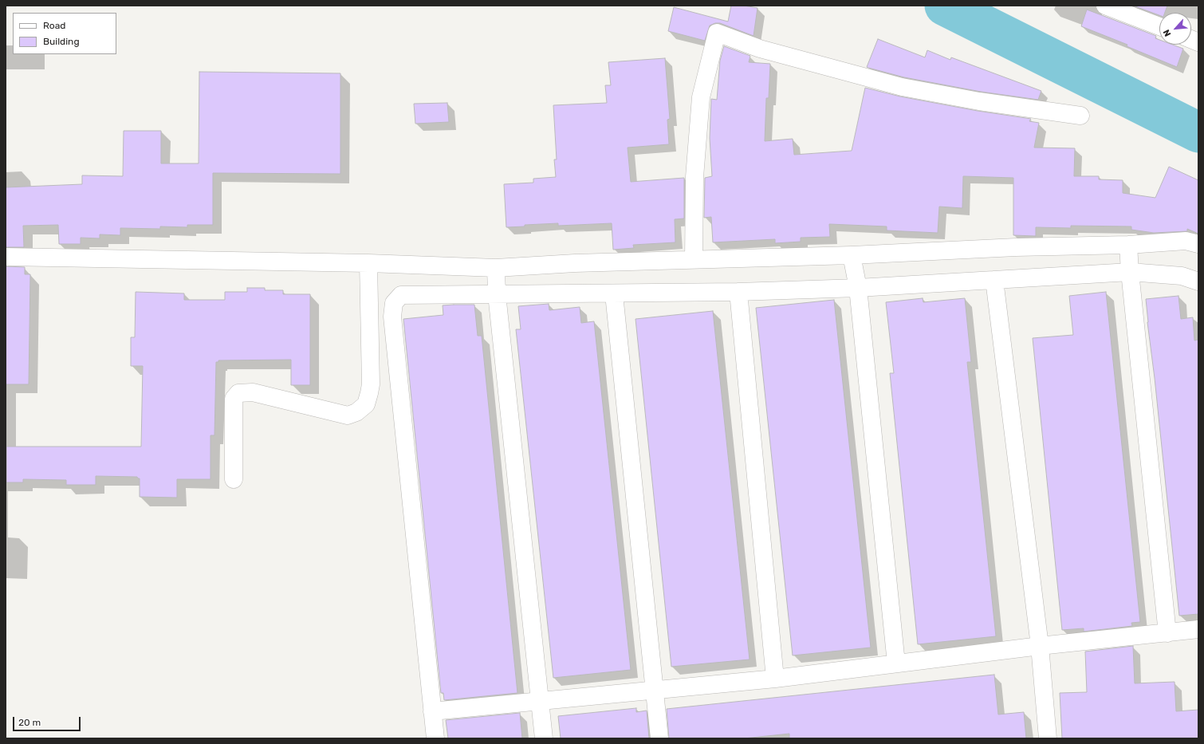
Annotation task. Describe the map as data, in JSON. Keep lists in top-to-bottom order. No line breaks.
{"legend":["Road","Building"],"scale_bar":"20 m","north":"bottom left"}
